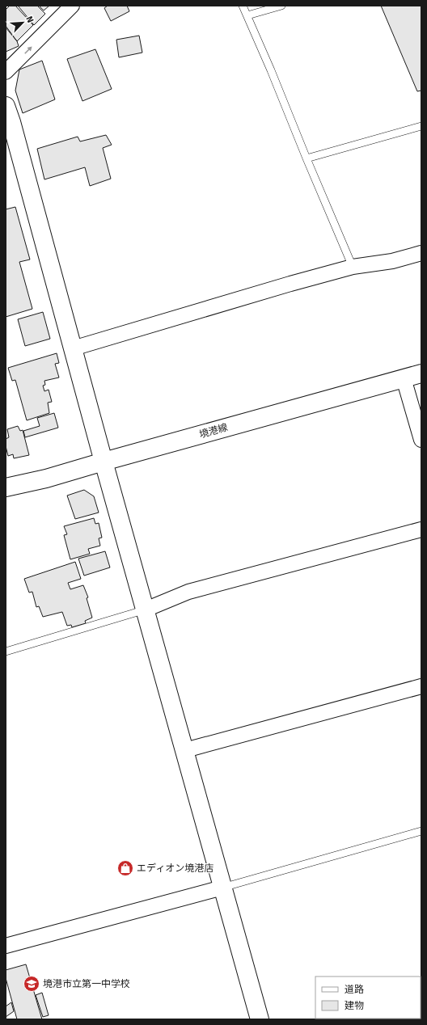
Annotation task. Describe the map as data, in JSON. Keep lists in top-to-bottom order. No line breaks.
{"streets":{"street":["境港線"]},"places":{"shop":["エディオン境港店"],"school or university":["境港市立第一中学校"]},"legend":["道路","建物"],"north":"top right"}
